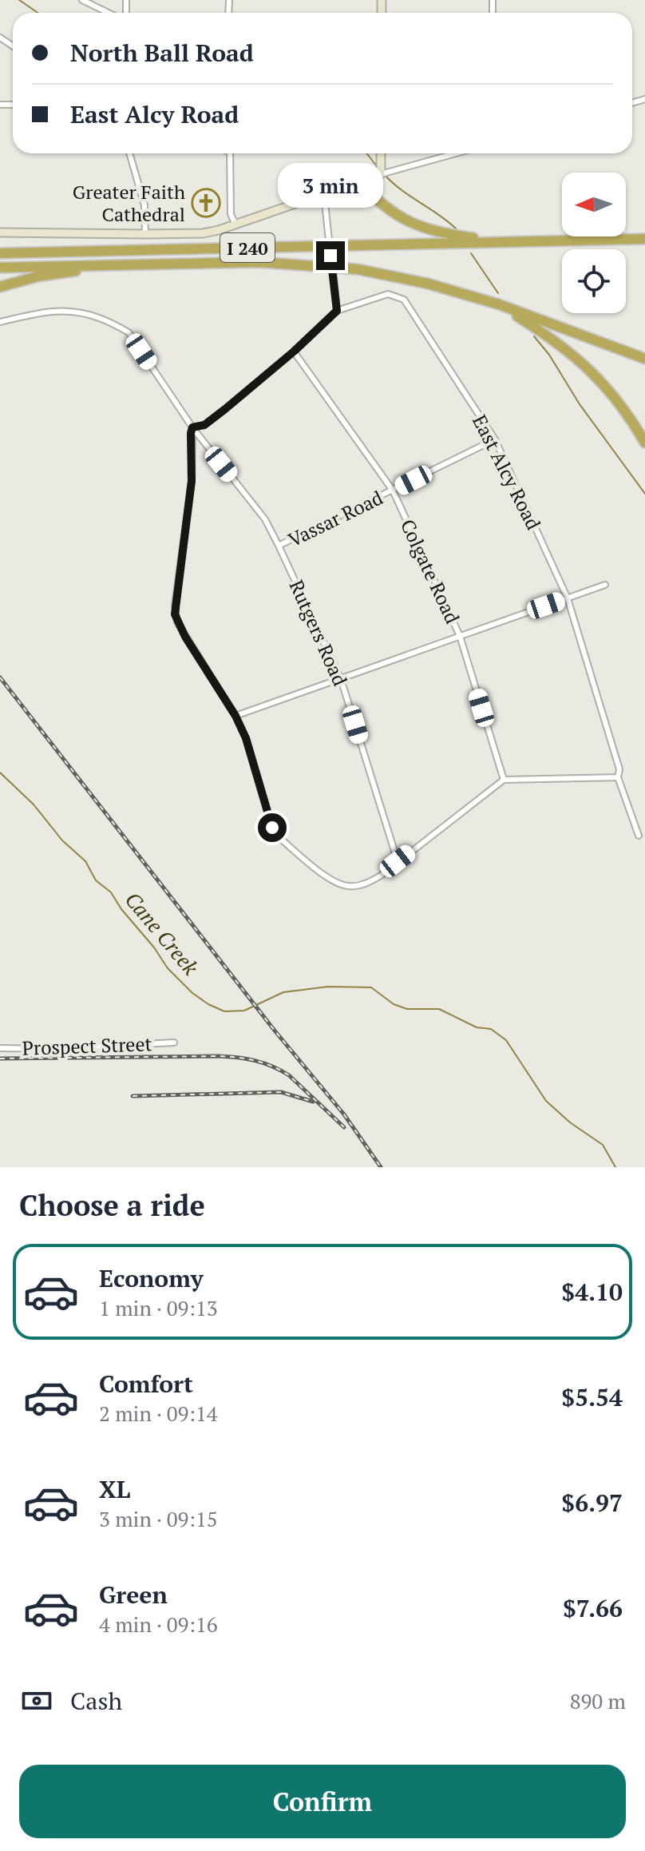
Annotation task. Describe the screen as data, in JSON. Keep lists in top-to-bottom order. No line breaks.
{"streets":{"highway":["I 240"],"street":["East Alcy Road","Vassar Road","Colgate Road","Rutgers Road","Prospect Street"]},"crossings":[["East Alcy Road","Vassar Road"],["Vassar Road","Colgate Road"],["Vassar Road","Rutgers Road"]],"water":["Cane Creek"],"places":{"church":["Greater Faith Cathedral"]},"north":"left","page":{"banner":["North Ball Road","East Alcy Road"],"bubble":"3 min","heading":"Choose a ride","list":[{"name":"Economy","note":"1 min · 09:13","value":"$4.10"},{"name":"Comfort","note":"2 min · 09:14","value":"$5.54"},{"name":"XL","note":"3 min · 09:15","value":"$6.97"},{"name":"Green","note":"4 min · 09:16","value":"$7.66"}],"pay":["Cash","890 m"],"buttons":"Confirm"}}
